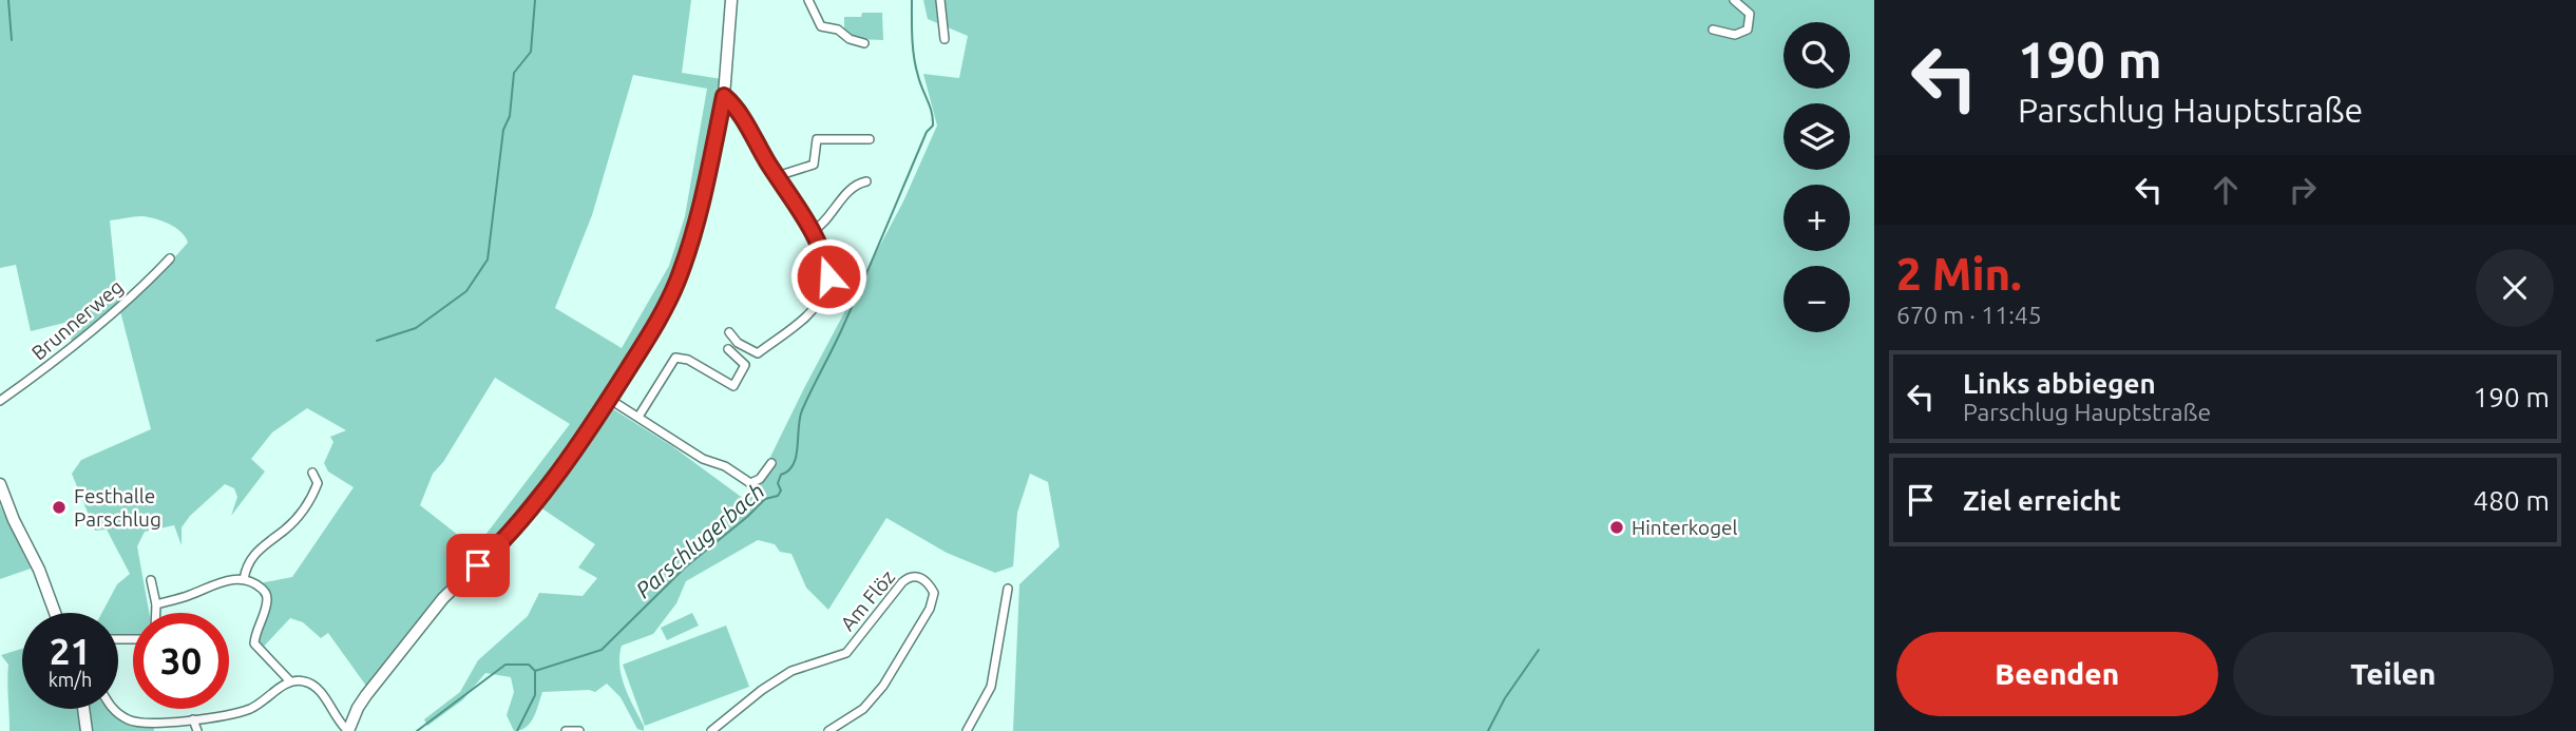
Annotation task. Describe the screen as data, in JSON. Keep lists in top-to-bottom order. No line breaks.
{"streets":{"street":["Brunnerweg","Am Flöz"]},"water":["Parschlugerbach"],"places":["Festhalle Parschlug","Hinterkogel"],"page":{"turn":["190 m","Parschlug Hauptstraße"],"map_buttons":["+","−"],"heading":["2 Min.","670 m · 11:45"],"list":[{"name":"Links abbiegen","note":"Parschlug Hauptstraße","value":"190 m"},{"name":"Ziel erreicht","value":"480 m"}],"speed":"21 km/h","limit":"30","buttons":["Beenden","Teilen"]}}
